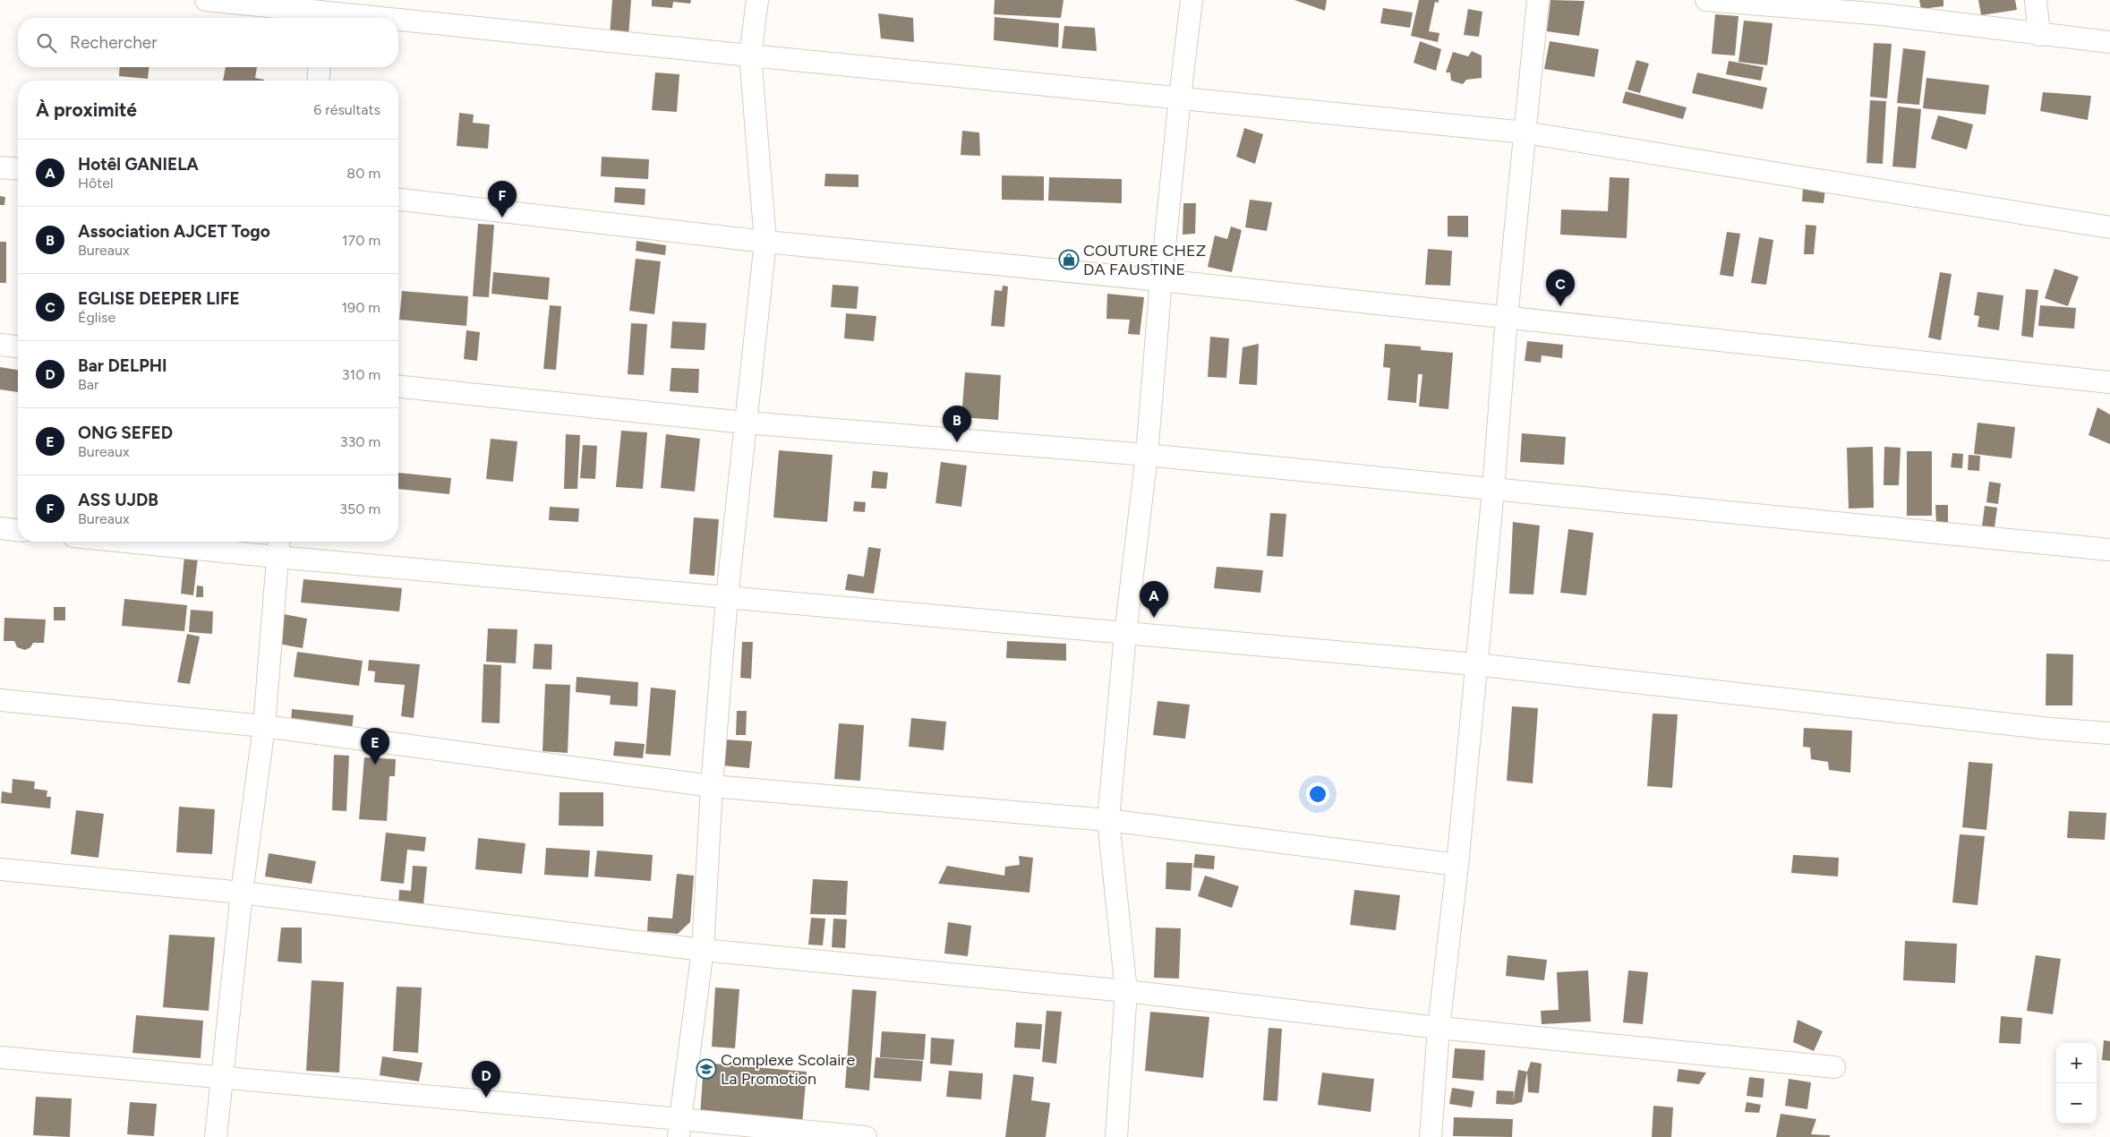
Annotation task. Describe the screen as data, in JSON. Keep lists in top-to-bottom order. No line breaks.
{"places":{"shop":["COUTURE CHEZ DA FAUSTINE"],"school or university":["Complexe Scolaire La Promotion"]},"page":{"search":"Rechercher","heading":["À proximité","6 résultats"],"list":[{"mark":"A","name":"Hotêl GANIELA","note":"Hôtel","value":"80 m"},{"mark":"B","name":"Association AJCET Togo","note":"Bureaux","value":"170 m"},{"mark":"C","name":"EGLISE DEEPER LIFE","note":"Église","value":"190 m"},{"mark":"D","name":"Bar DELPHI","note":"Bar","value":"310 m"},{"mark":"E","name":"ONG SEFED","note":"Bureaux","value":"330 m"},{"mark":"F","name":"ASS UJDB","note":"Bureaux","value":"350 m"}],"pins":["F","C","B","A","E","D"],"map_buttons":["+","−"]}}
